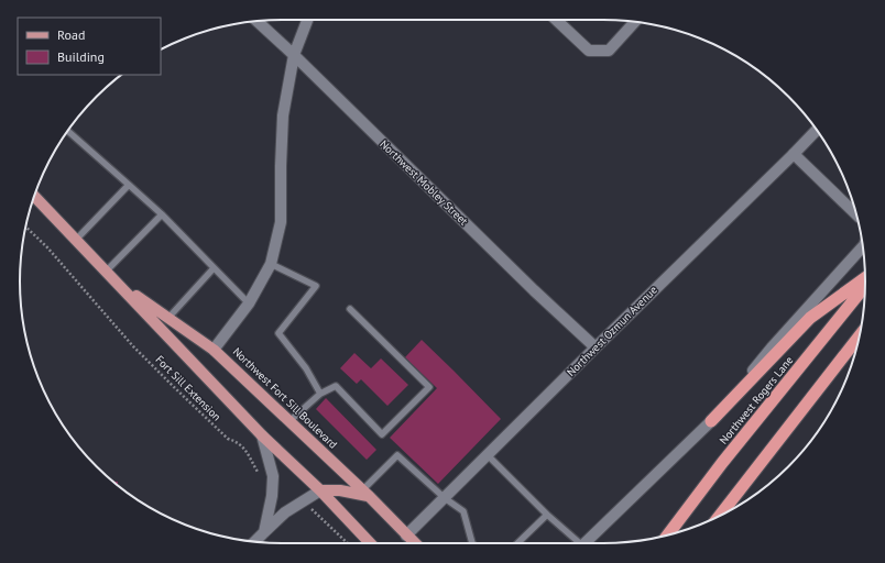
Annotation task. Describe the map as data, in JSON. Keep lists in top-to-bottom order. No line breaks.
{"streets":{"highway":["Northwest Rogers Lane"],"main road":["Northwest Fort Sill Boulevard"],"street":["Northwest Mobley Street","Northwest Ozmun Avenue"],"path":["Fort Sill Extension"]},"crossings":[["Northwest Mobley Street","Northwest Ozmun Avenue"],["Northwest Ozmun Avenue","Northwest Fort Sill Boulevard"]],"legend":["Road","Building"]}
